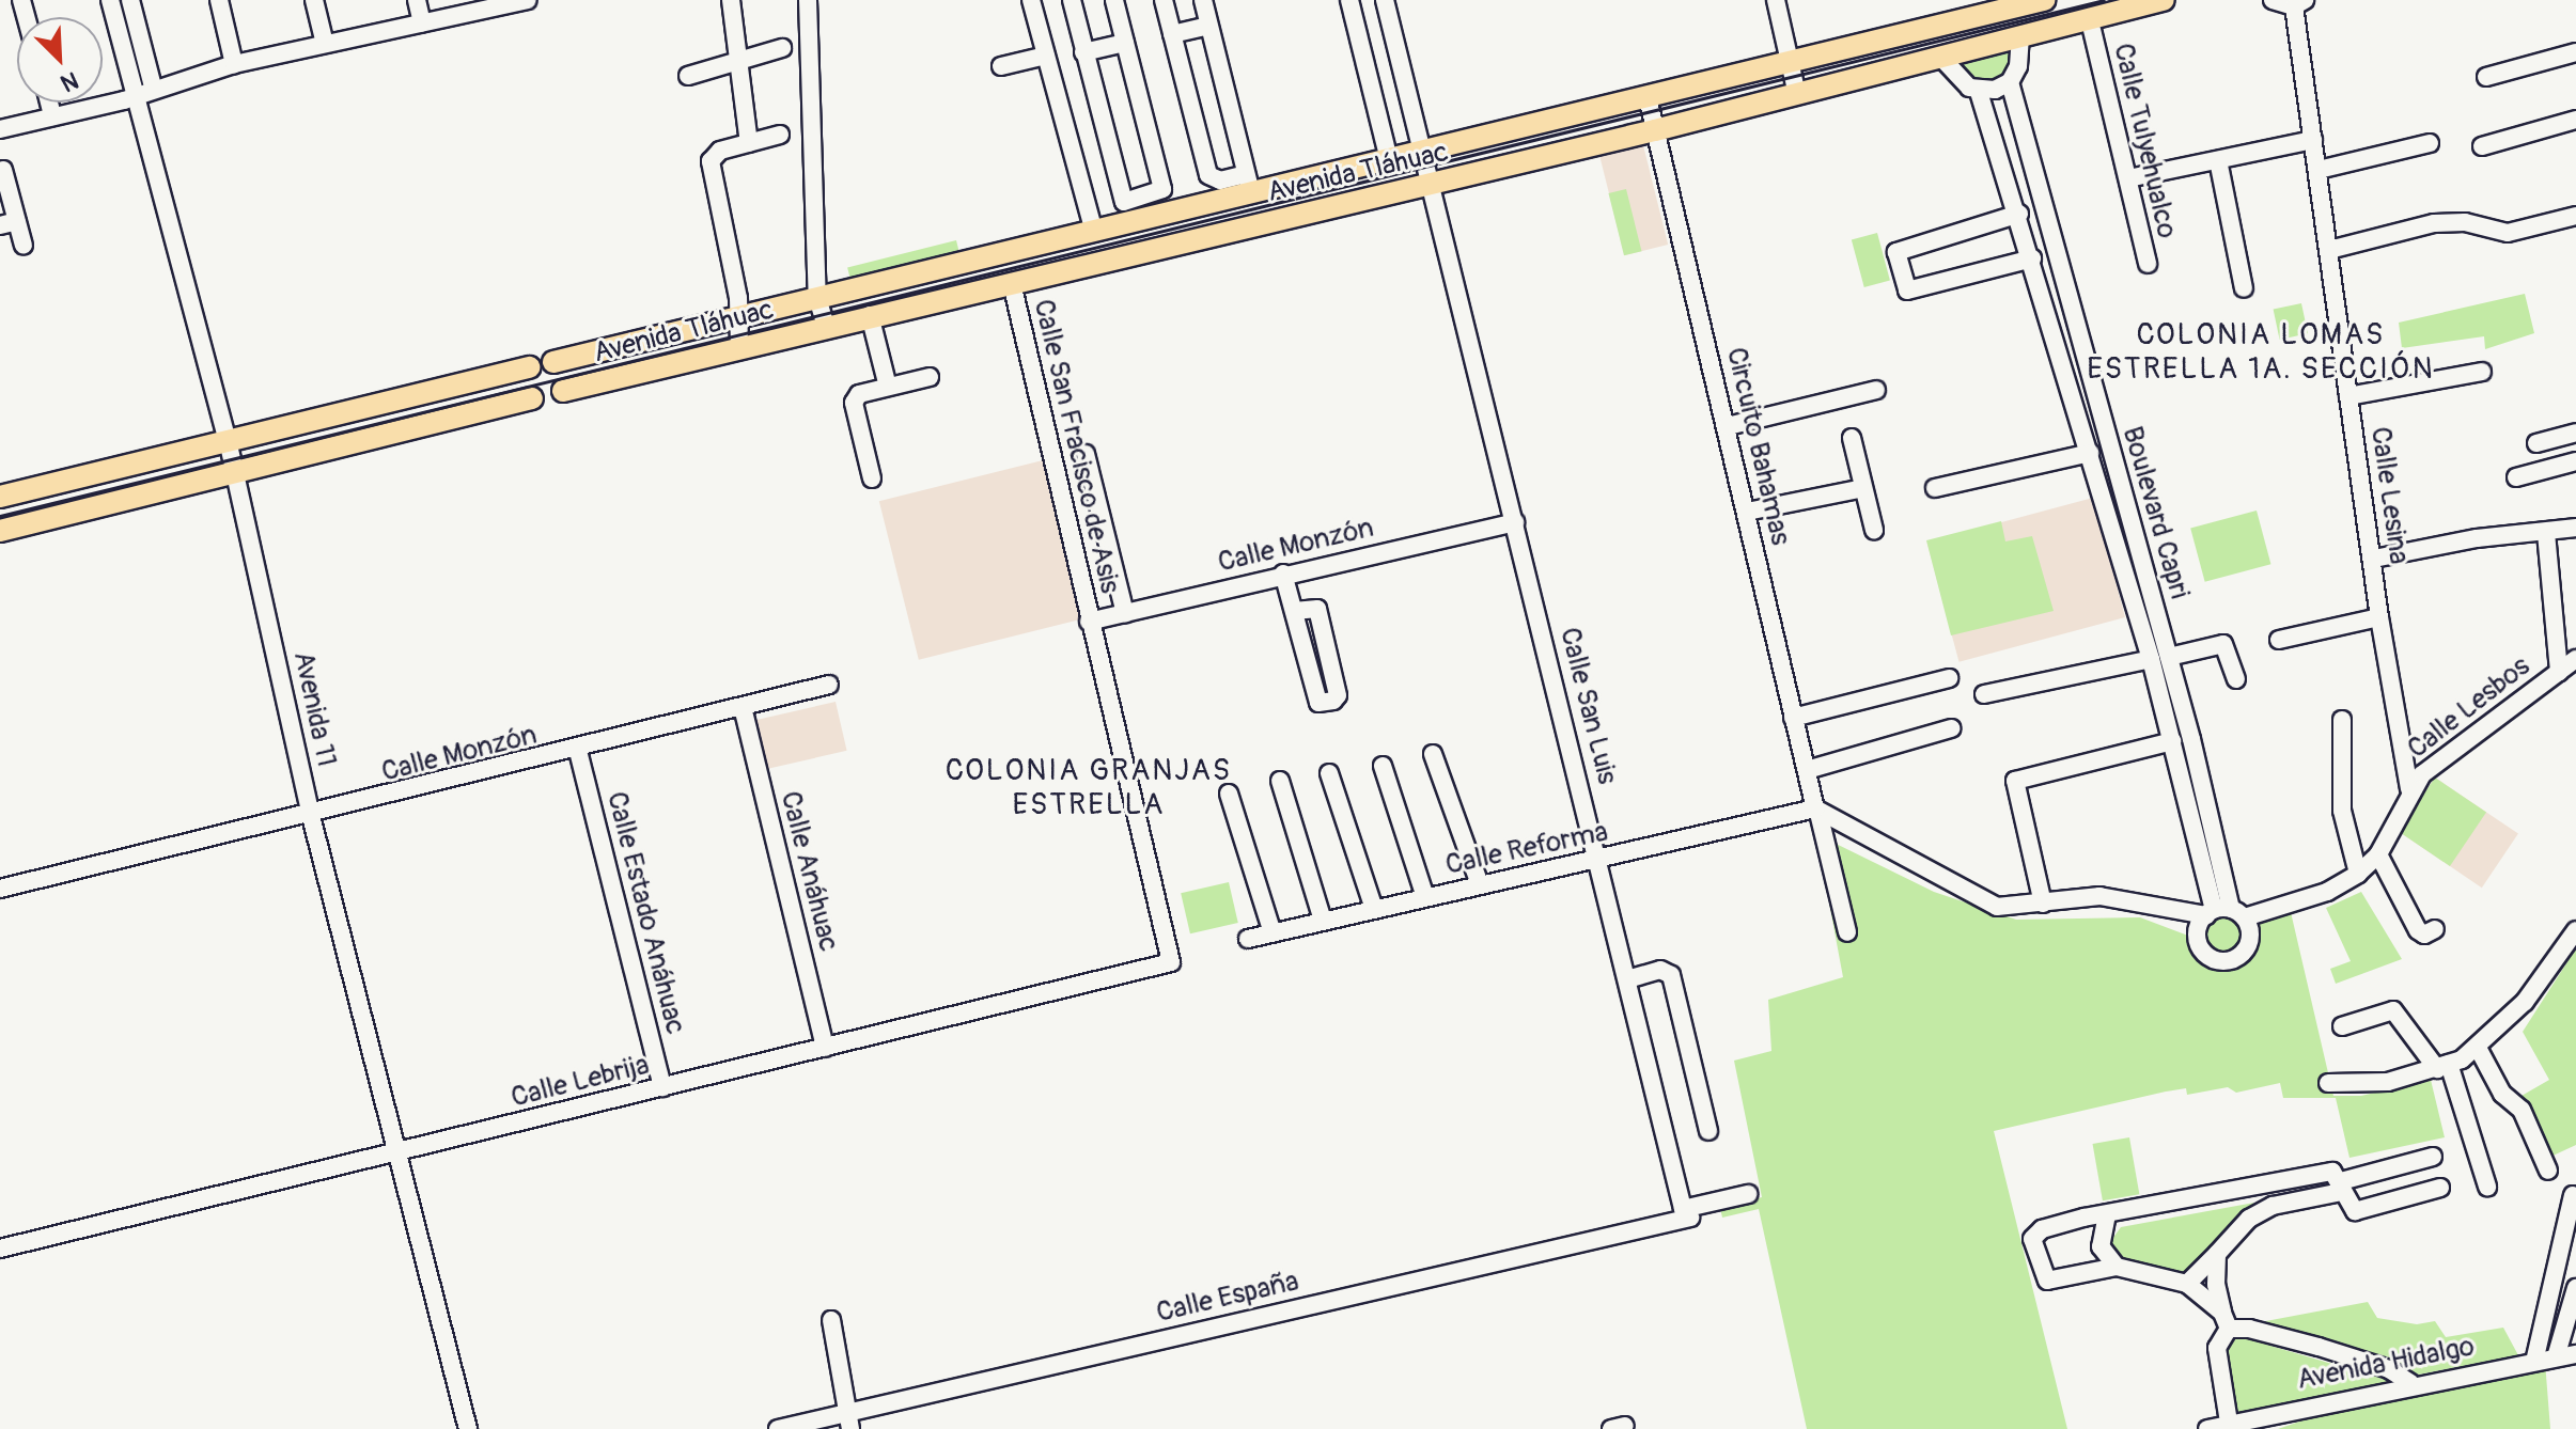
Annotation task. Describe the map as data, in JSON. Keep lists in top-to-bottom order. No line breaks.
{"streets":{"main road":["Avenida Tláhuac"],"street":["Calle Tulyehualco","Calle San Fracisco de Asis","Circuito Bahamas","Calle Lesina","Boulevard Capri","Calle Monzón","Calle San Luis","Calle Lesbos","Avenida 11","Calle Reforma","Calle Anáhuac","Calle Estado Anáhuac","Calle Lebrija","Calle España","Avenida Hidalgo"]},"crossings":[["Avenida Tláhuac","Calle San Fracisco de Asis"],["Avenida Tláhuac","Circuito Bahamas"],["Avenida Tláhuac","Calle San Luis"],["Calle San Fracisco de Asis","Calle Monzón"],["Calle San Fracisco de Asis","Calle Lebrija"],["Circuito Bahamas","Calle Lesbos"],["Circuito Bahamas","Calle Reforma"],["Calle Lesina","Calle Lesbos"],["Boulevard Capri","Calle Lesbos"],["Calle Monzón","Calle San Luis"],["Calle Monzón","Avenida 11"],["Calle Monzón","Calle Anáhuac"],["Calle Monzón","Calle Estado Anáhuac"],["Calle San Luis","Calle Reforma"],["Calle San Luis","Calle España"],["Calle Lesbos","Calle Reforma"],["Avenida 11","Calle Lebrija"],["Calle Anáhuac","Calle Lebrija"],["Calle Estado Anáhuac","Calle Lebrija"]],"districts":["COLONIA LOMAS ESTRELLA 1A. SECCIÓN","COLONIA GRANJAS ESTRELLA"],"north":"bottom right"}
